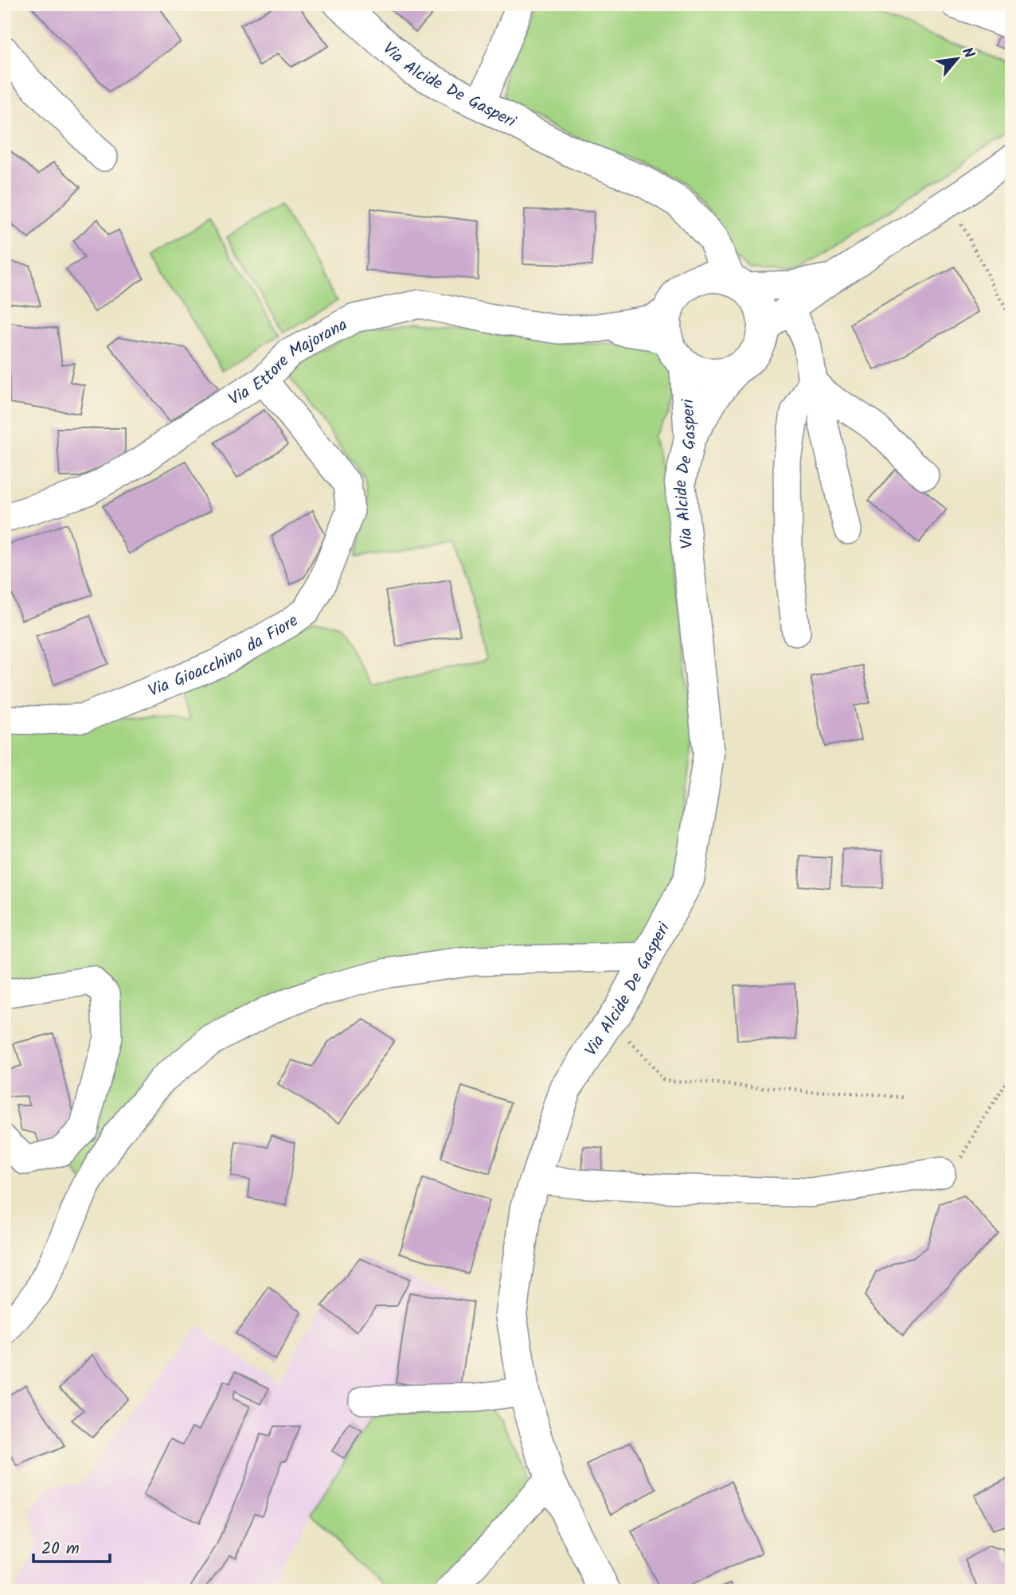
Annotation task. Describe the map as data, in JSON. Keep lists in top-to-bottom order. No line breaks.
{"streets":{"main road":["Via Alcide De Gasperi"],"street":["Via Ettore Majorana","Via Gioacchino da Fiore"]},"crossings":[["Via Ettore Majorana","Via Gioacchino da Fiore"]],"scale_bar":"20 m","north":"top right"}
